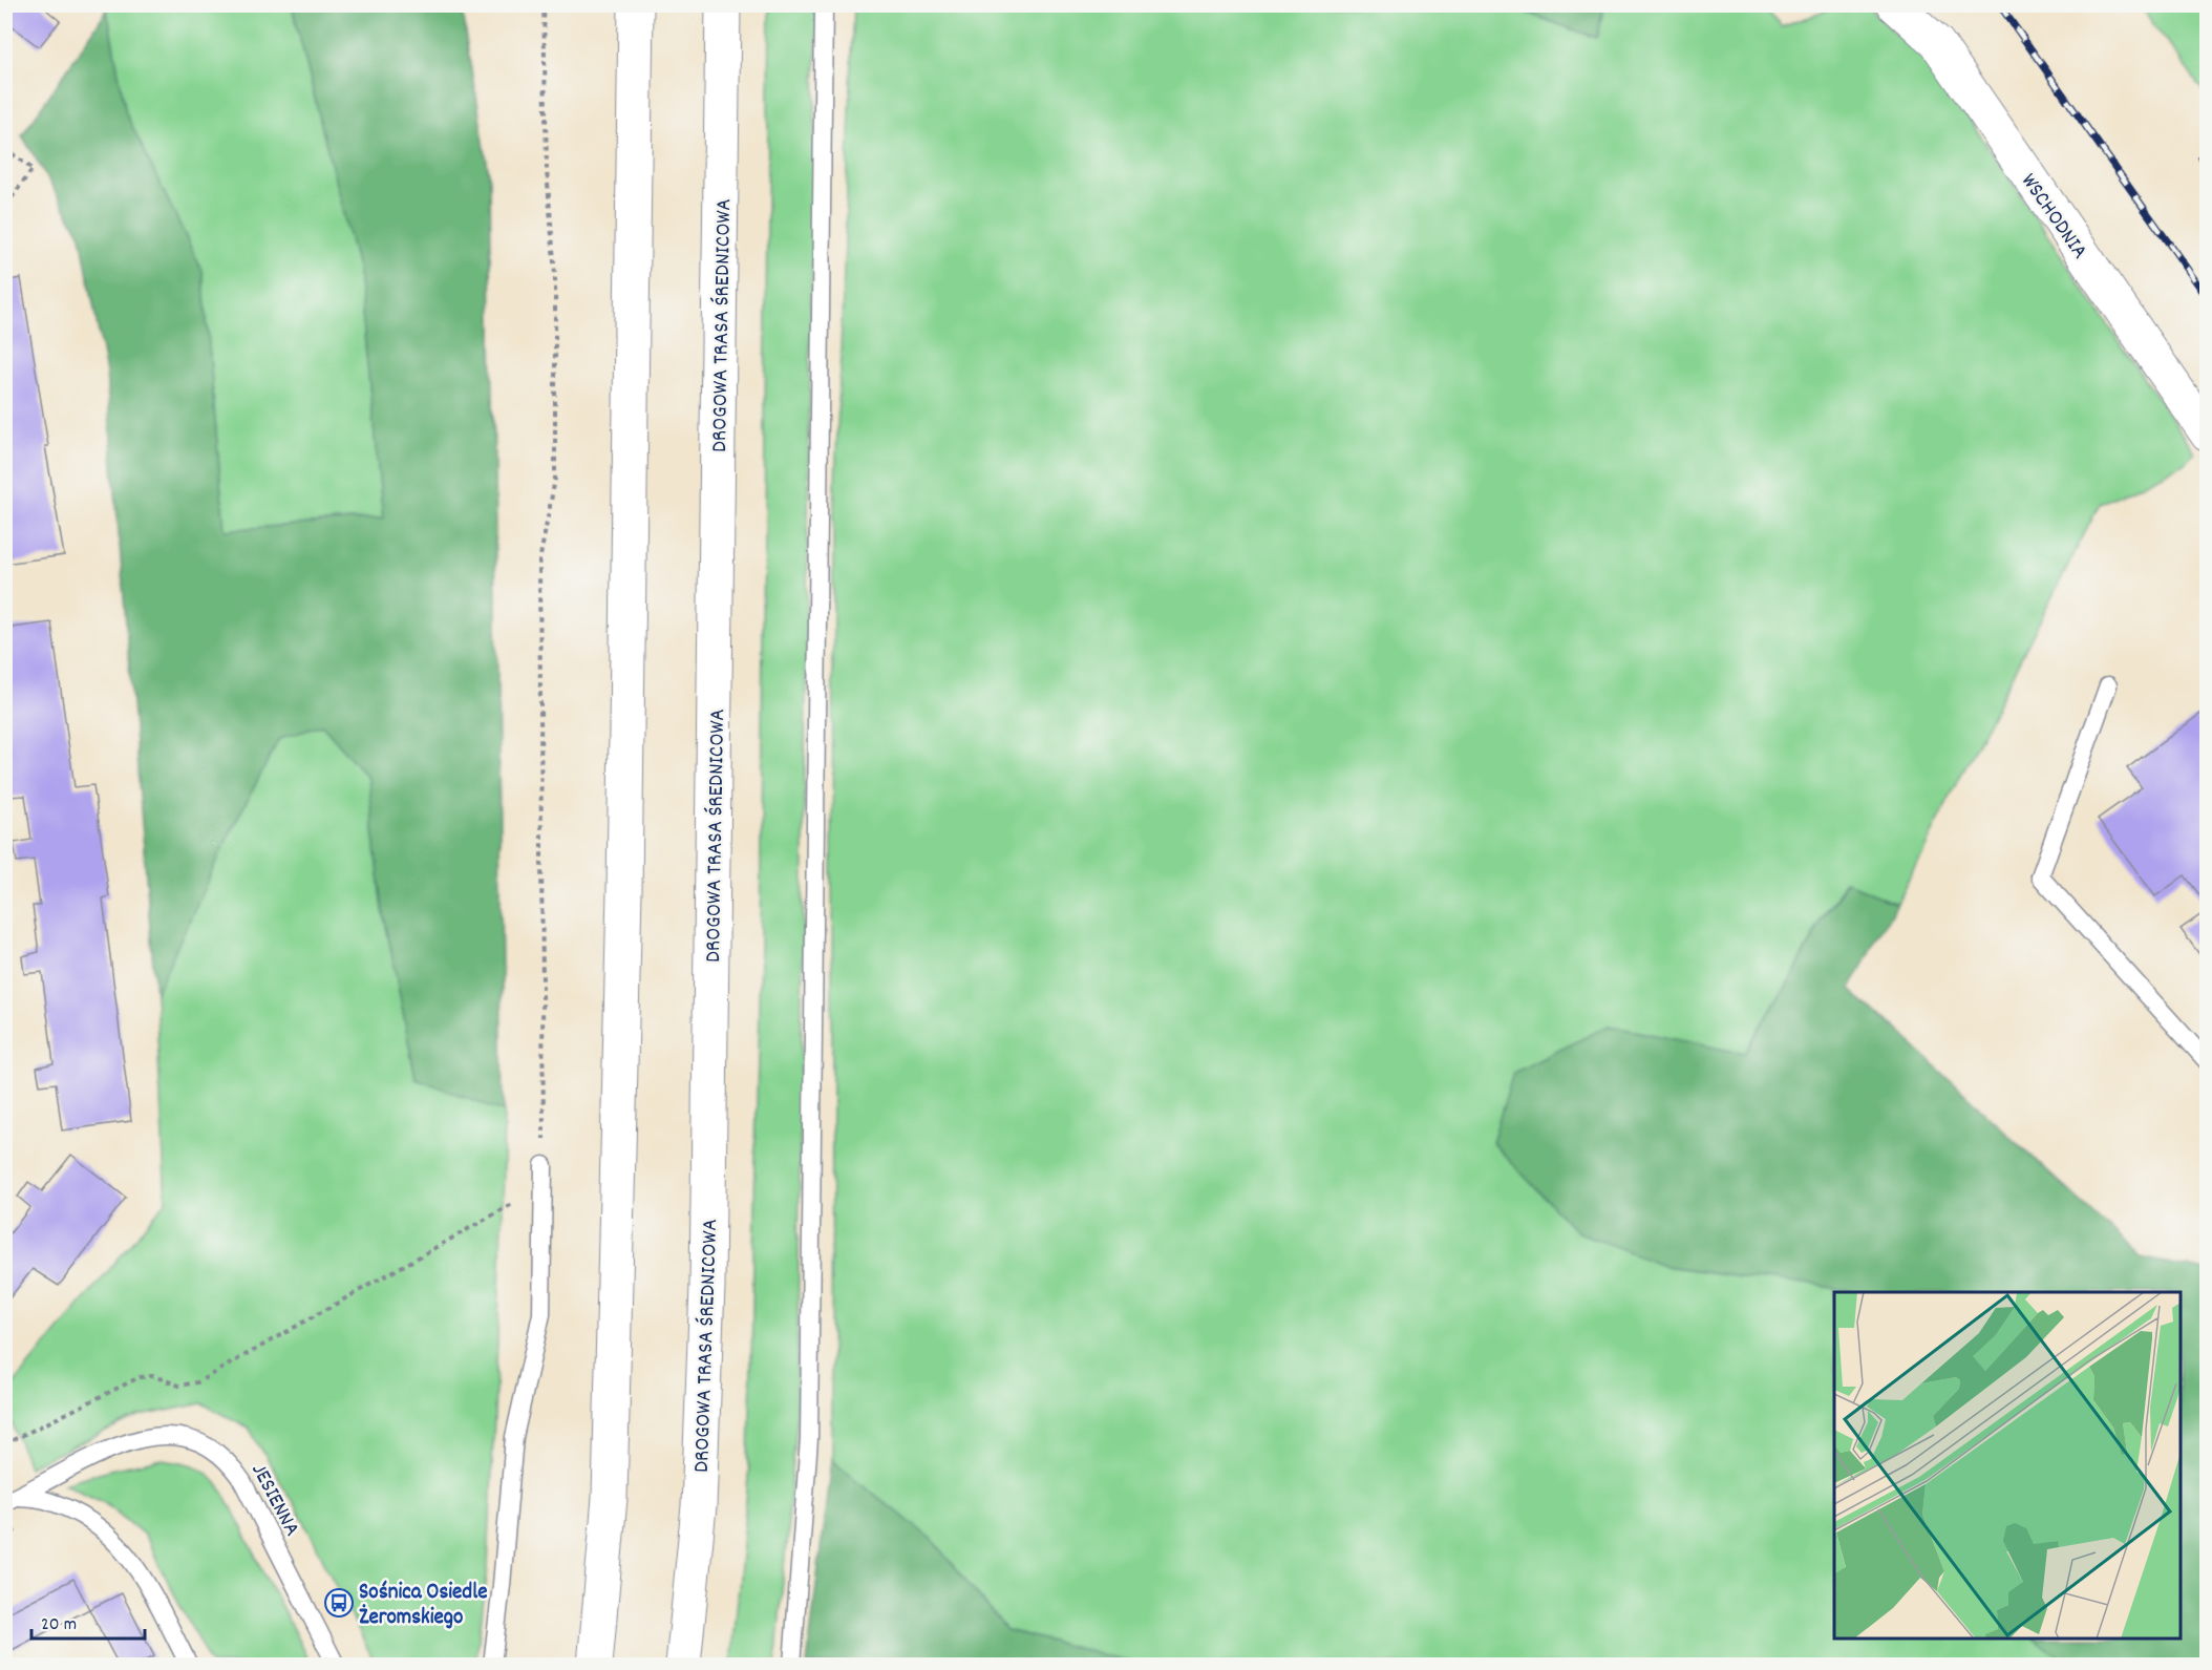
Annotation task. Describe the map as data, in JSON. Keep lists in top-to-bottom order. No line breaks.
{"streets":{"main road":["WSCHODNIA","DROGOWA TRASA ŚREDNICOWA"],"lane":["JESIENNA"]},"places":{"bus stop":["Sośnica Osiedle Żeromskiego"]},"scale_bar":"20 m"}
